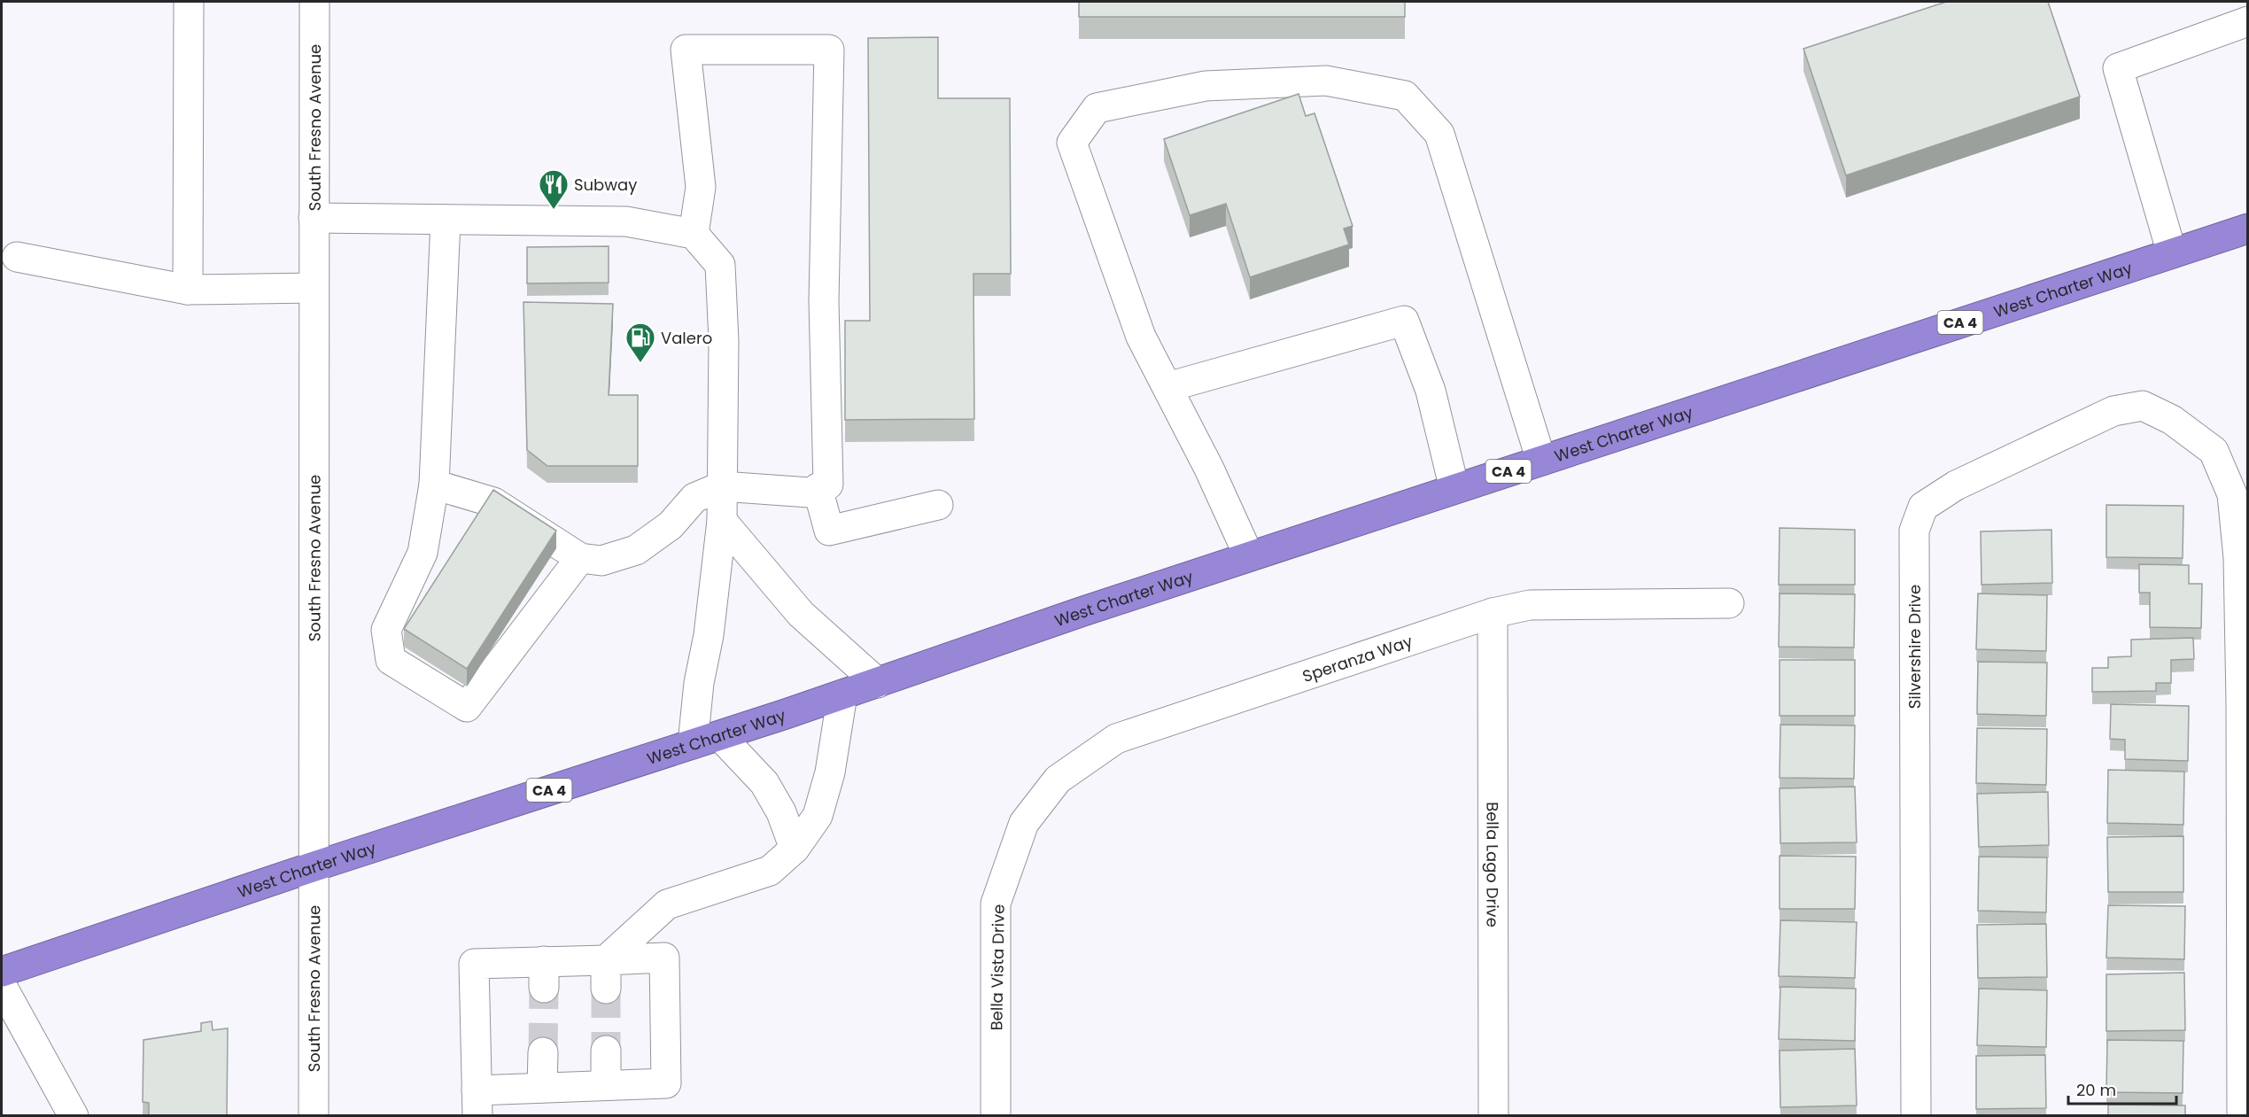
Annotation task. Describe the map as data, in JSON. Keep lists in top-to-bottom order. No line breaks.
{"streets":{"highway":["West Charter Way","CA 4"],"street":["South Fresno Avenue","Silvershire Drive","Speranza Way","Bella Lago Drive","Bella Vista Drive"]},"crossings":[["South Fresno Avenue","West Charter Way"],["Speranza Way","Bella Lago Drive"],["Speranza Way","Bella Vista Drive"]],"places":{"restaurant":["Subway"],"fuel station":["Valero"]},"scale_bar":"20 m"}
